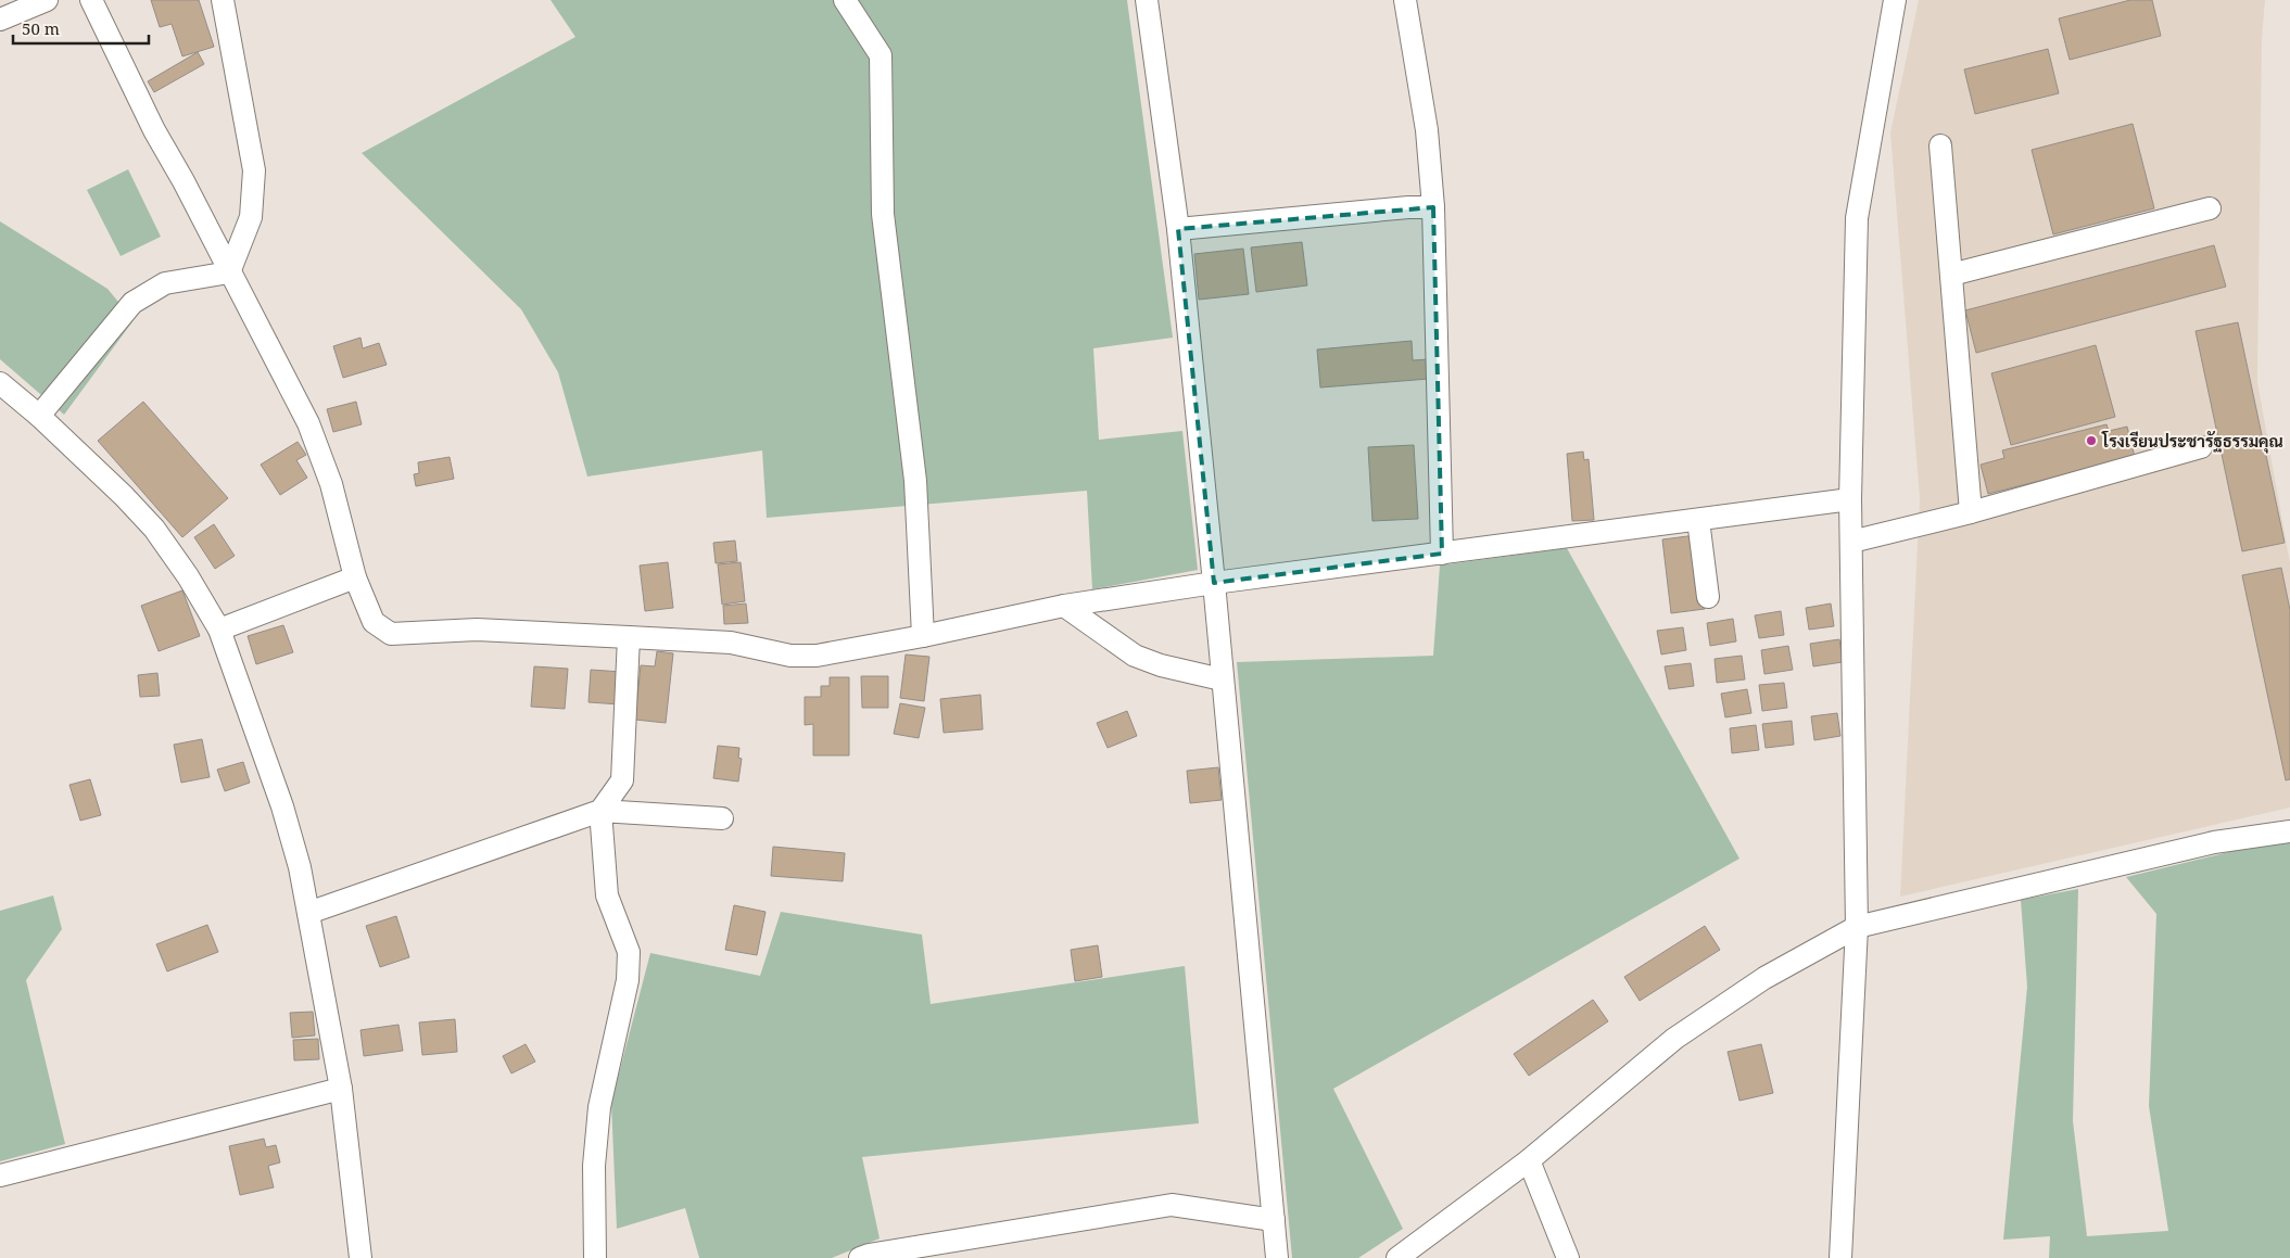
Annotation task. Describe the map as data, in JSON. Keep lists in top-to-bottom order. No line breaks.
{"places":["โรงเรียนประชารัฐธรรมคุณ"],"scale_bar":"50 m"}
